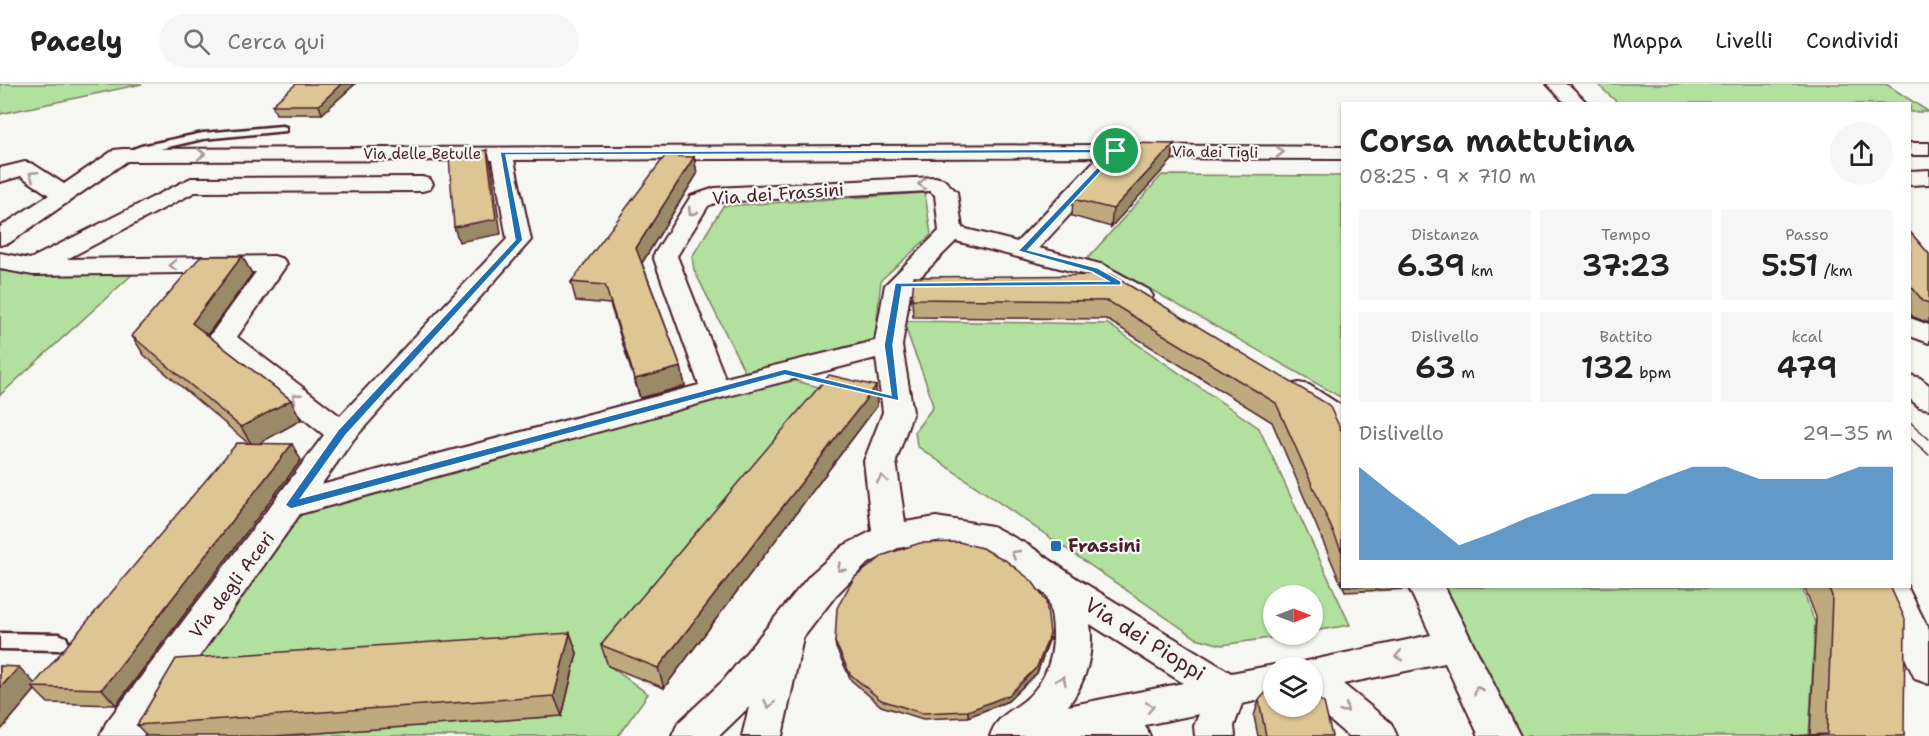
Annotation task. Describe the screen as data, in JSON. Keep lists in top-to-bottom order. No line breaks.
{"streets":{"street":["Via dei Tigli","Via delle Betulle","Via dei Frassini","Via degli Aceri","Via dei Pioppi"]},"crossings":[["Via dei Tigli","Via delle Betulle"],["Via delle Betulle","Via degli Aceri"]],"one_way":["Via dei Tigli"],"places":{"transit":["Frassini"]},"north":"right","page":{"header":"Pacely","search":"Cerca qui","nav":["Mappa","Livelli","Condividi"],"heading":["Corsa mattutina","08:25 · 9 × 710 m"],"stats":[["Distanza","6.39 km"],["Tempo","37:23"],["Passo","5:51 /km"],["Dislivello","63 m"],["Battito","132 bpm"],["kcal","479"]],"chart":["Dislivello","29–35 m"]}}
